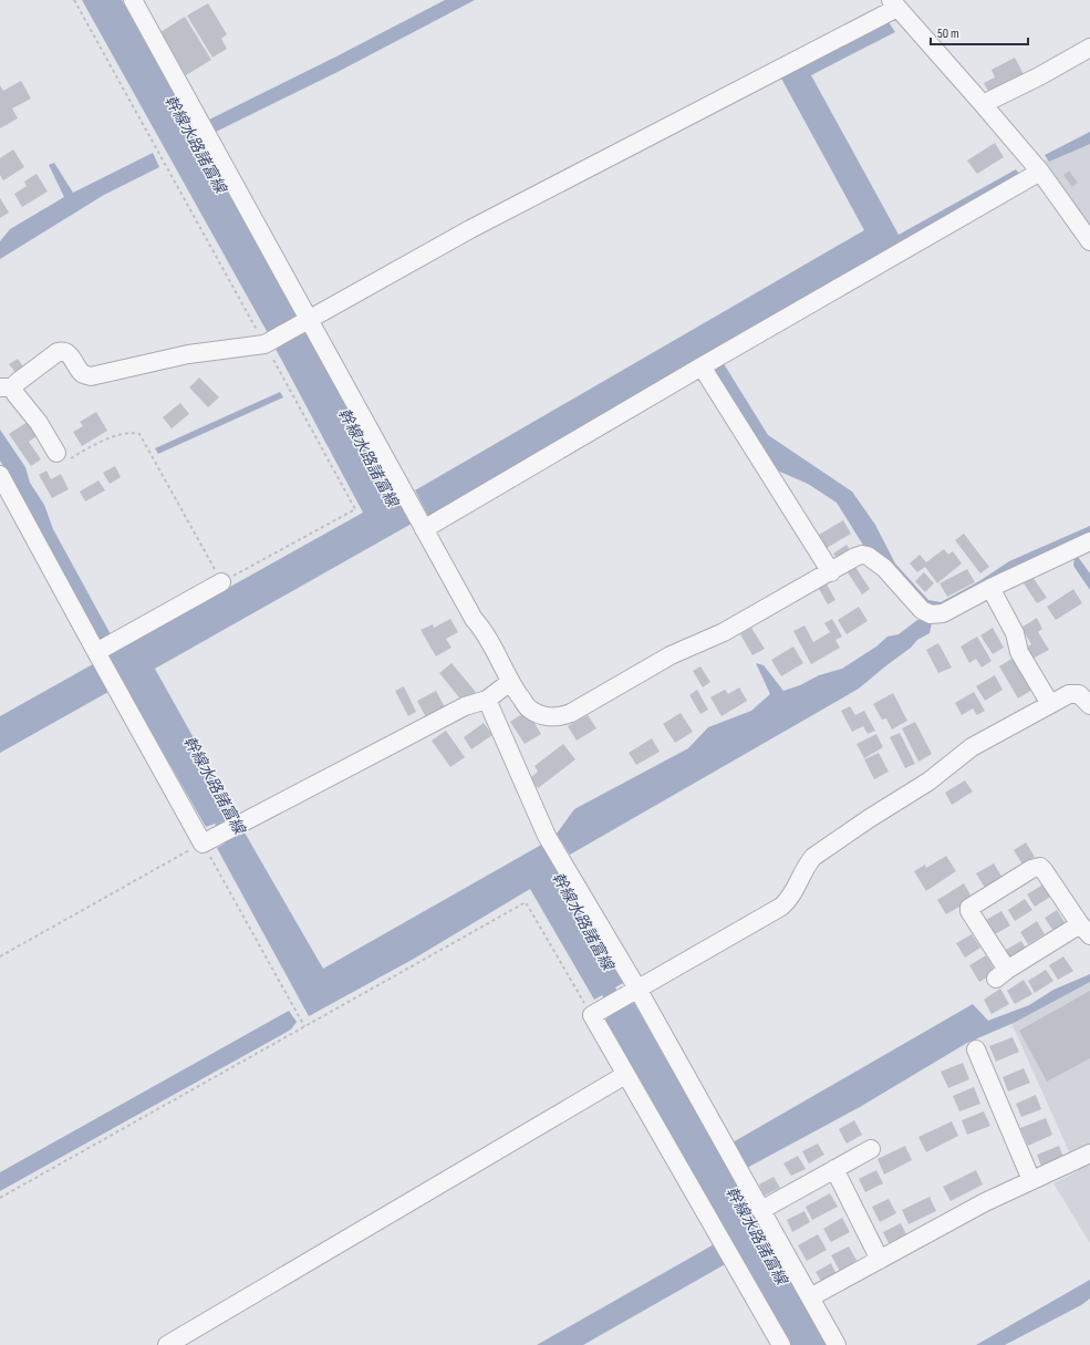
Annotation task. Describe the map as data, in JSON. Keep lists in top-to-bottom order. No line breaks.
{"water":["幹線水路諸富線"],"scale_bar":"50 m"}
